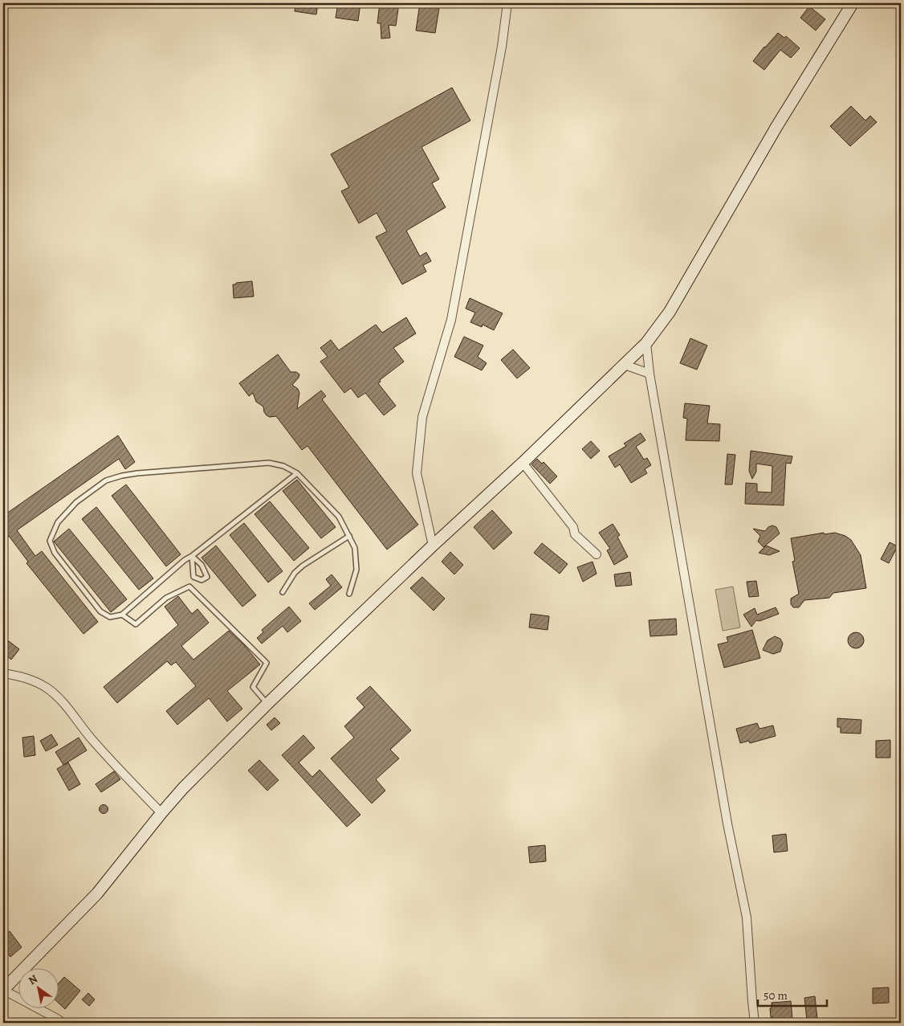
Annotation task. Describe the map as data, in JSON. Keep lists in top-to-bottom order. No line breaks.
{"scale_bar":"50 m","north":"top left"}
